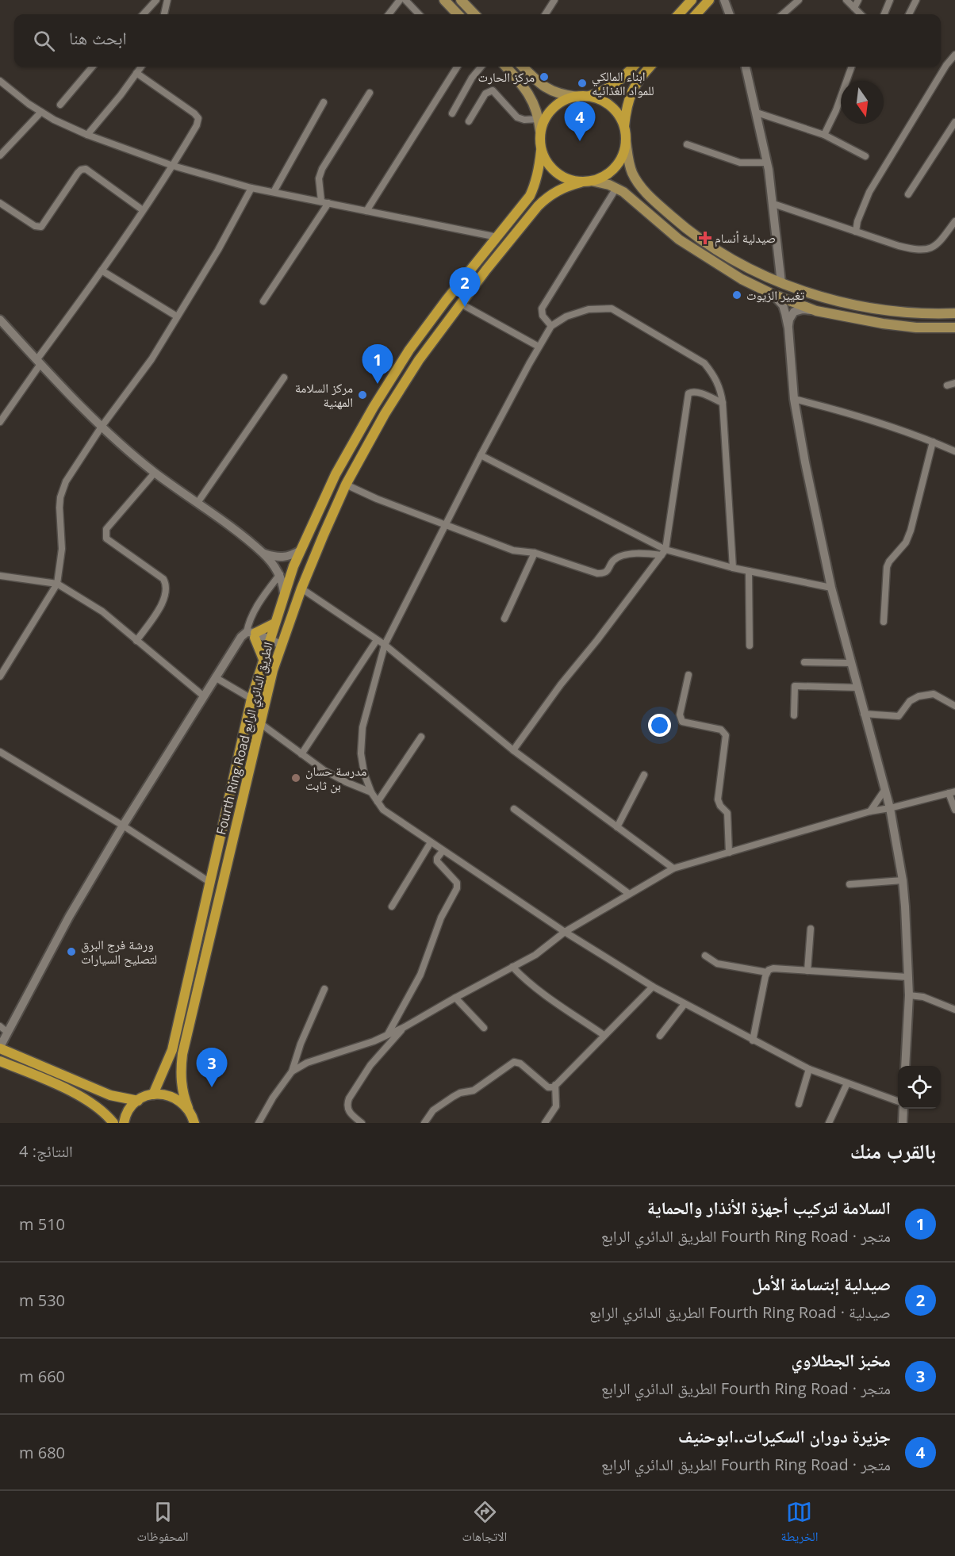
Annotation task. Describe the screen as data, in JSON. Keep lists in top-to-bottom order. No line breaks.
{"streets":{"main road":["Fourth Ring Road الطريق الدائري الرابع"]},"places":{"other":["مركز الحارت","ابناء المالكي للمواد الغذائيه","تغيير الزيوت","مركز السلامة المهنية","مدرسة حسان بن ثابت","ورشة فرج البرق لتصليح السيارات"],"health":["صيدلية أنسام"]},"north":"bottom","page":{"search":"ابحث هنا","pins":["4","2","1","3"],"heading":["بالقرب منك","النتائج: 4"],"list":[{"mark":"1","name":"السلامة لتركيب أجهزة الأنذار والحماية","note":"متجر · Fourth Ring Road الطريق الدائري الرابع","value":"510 m"},{"mark":"2","name":"صيدلية إبتسامة الأمل","note":"صيدلية · Fourth Ring Road الطريق الدائري الرابع","value":"530 m"},{"mark":"3","name":"مخبز الجطلاوي","note":"متجر · Fourth Ring Road الطريق الدائري الرابع","value":"660 m"},{"mark":"4","name":"جزيرة دوران السكيرات..ابوحنيف","note":"متجر · Fourth Ring Road الطريق الدائري الرابع","value":"680 m"}],"nav":["الخريطة","الاتجاهات","المحفوظات"]}}
